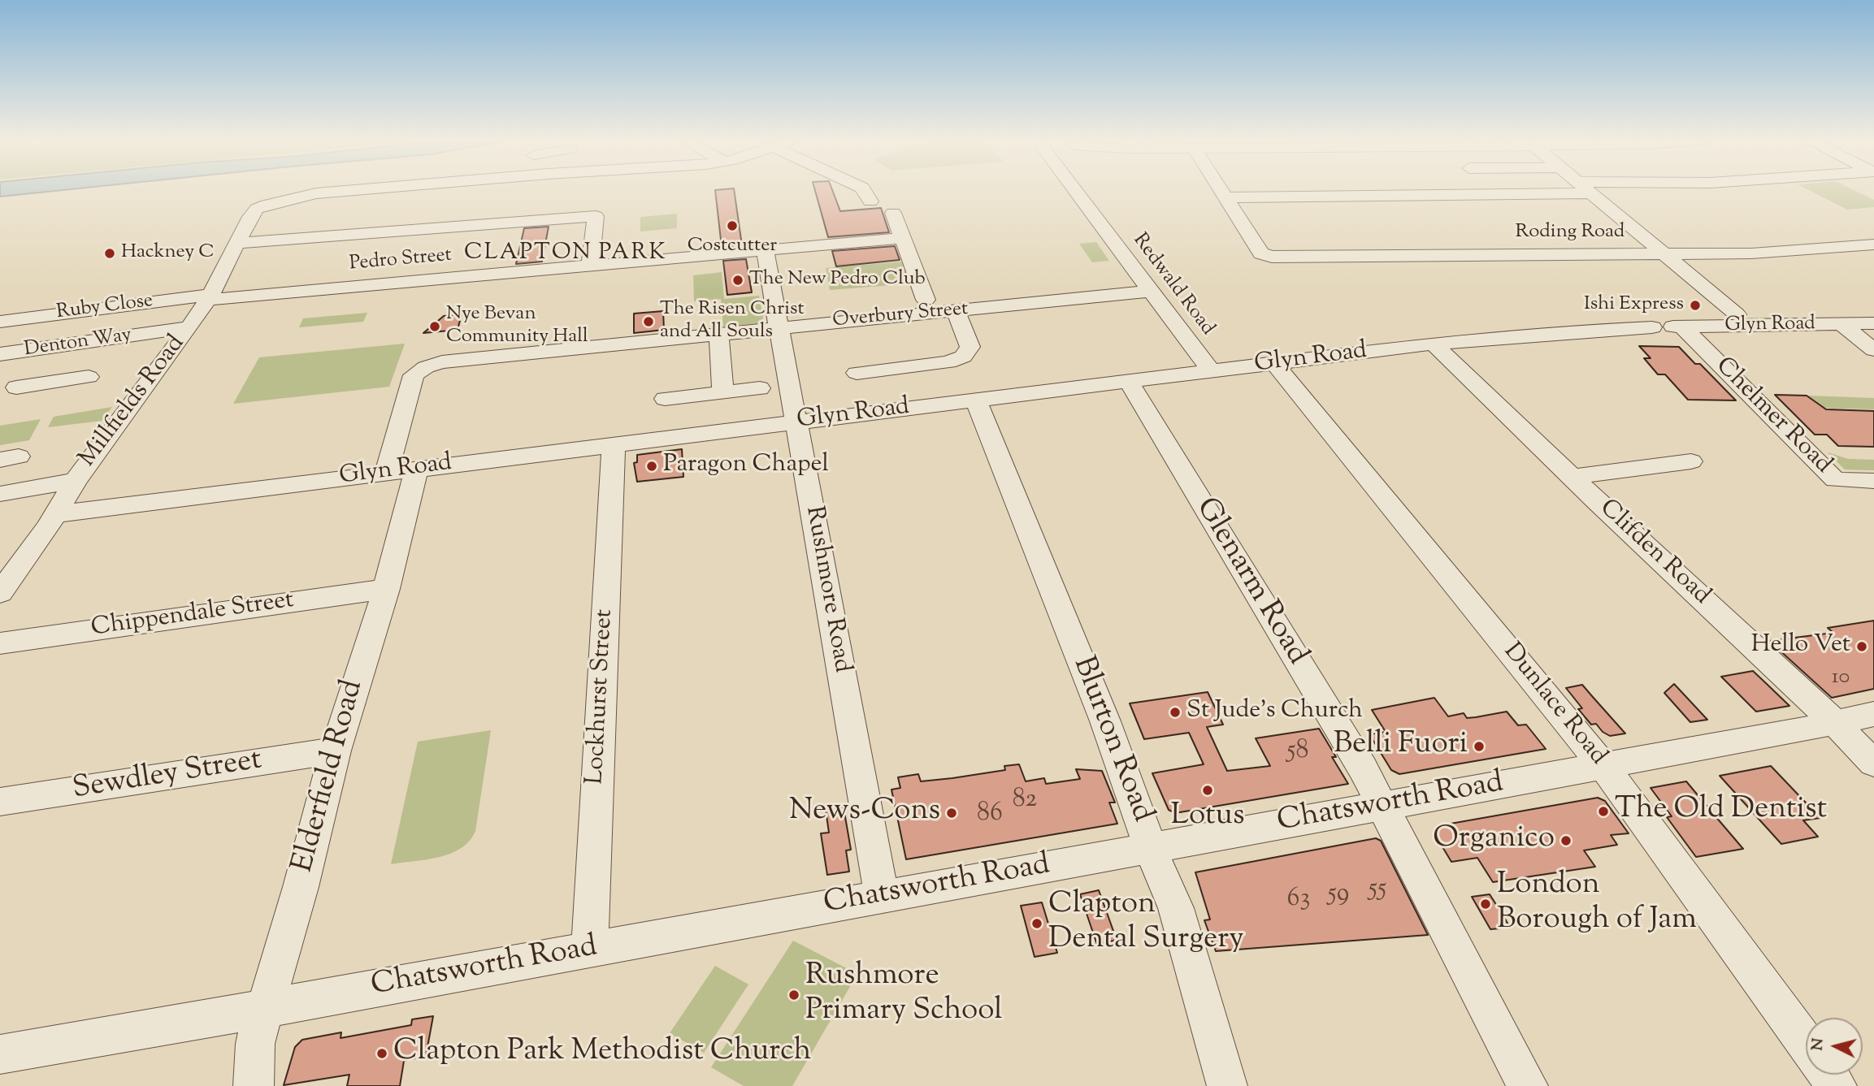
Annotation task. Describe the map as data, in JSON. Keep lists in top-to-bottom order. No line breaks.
{"streets":{"street":["Roding Road","Pedro Street","Redwald Road","Ruby Close","Overbury Street","Glyn Road","Denton Way","Millfields Road","Chelmer Road","Clifden Road","Glenarm Road","Rushmore Road","Chippendale Street","Lockhurst Street","Dunlace Road","Blurton Road","Sewdley Street","Elderfield Road","Chatsworth Road"]},"crossings":[["Pedro Street","Ruby Close"],["Pedro Street","Millfields Road"],["Pedro Street","Rushmore Road"],["Redwald Road","Overbury Street"],["Redwald Road","Glyn Road"],["Ruby Close","Millfields Road"],["Overbury Street","Glyn Road"],["Overbury Street","Rushmore Road"],["Glyn Road","Millfields Road"],["Glyn Road","Chelmer Road"],["Glyn Road","Clifden Road"],["Glyn Road","Glenarm Road"],["Glyn Road","Rushmore Road"],["Glyn Road","Lockhurst Street"],["Glyn Road","Dunlace Road"],["Glyn Road","Blurton Road"],["Glyn Road","Elderfield Road"],["Denton Way","Millfields Road"],["Clifden Road","Chatsworth Road"],["Glenarm Road","Chatsworth Road"],["Rushmore Road","Chatsworth Road"],["Chippendale Street","Elderfield Road"],["Lockhurst Street","Chatsworth Road"],["Dunlace Road","Chatsworth Road"],["Blurton Road","Chatsworth Road"],["Sewdley Street","Elderfield Road"],["Elderfield Road","Chatsworth Road"]],"districts":["CLAPTON PARK"],"places":["Costcutter","Hackney C","The New Pedro Club","Ishi Express","The Risen Christ and All Souls","Nye Bevan Community Hall","Paragon Chapel","Hello Vet","St Jude's Church","Belli Fuori","Lotus","The Old Dentist","News-Cons","Organico","London Borough of Jam","Clapton Dental Surgery","Rushmore Primary School","Clapton Park Methodist Church"],"house_numbers":["10","58","82","86","55","59","63"],"north":"left"}
